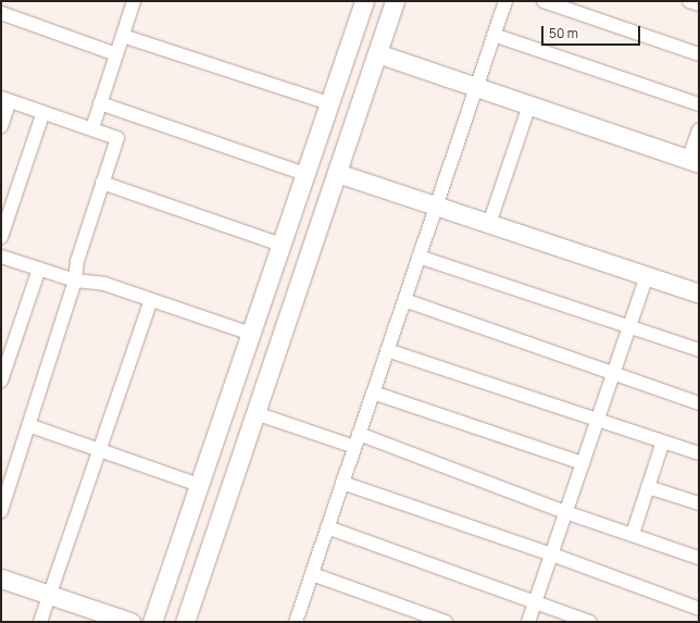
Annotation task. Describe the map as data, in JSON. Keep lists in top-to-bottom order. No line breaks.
{"scale_bar":"50 m"}
